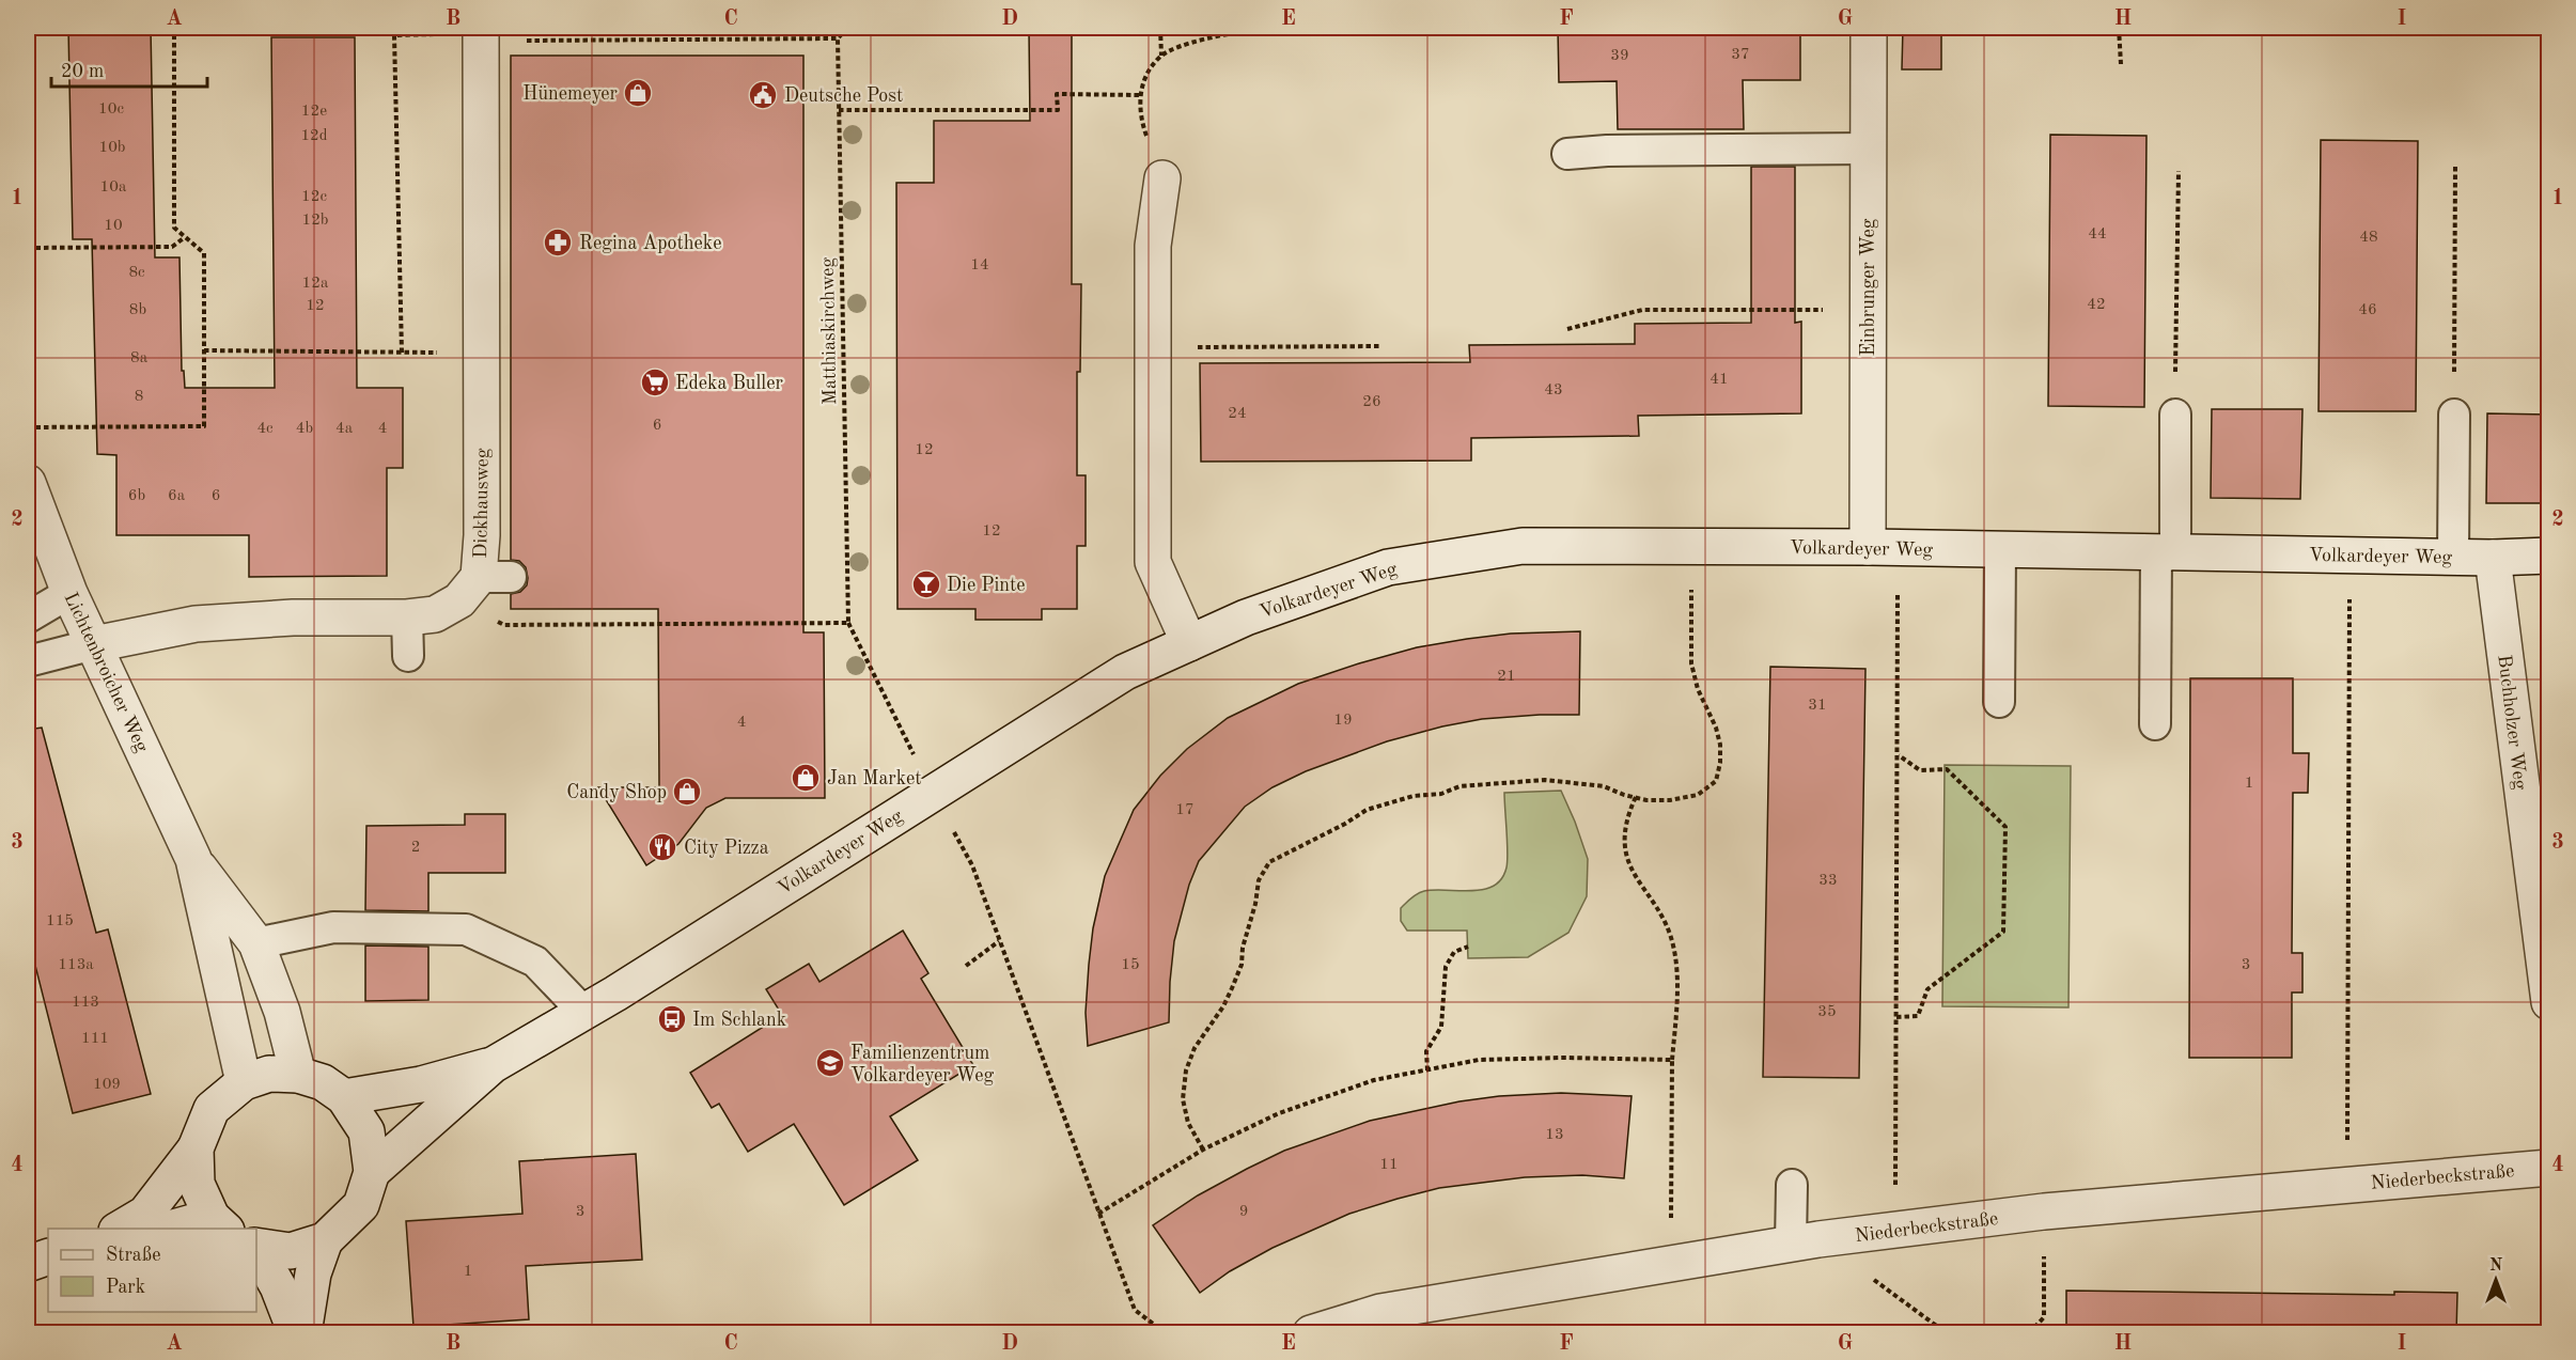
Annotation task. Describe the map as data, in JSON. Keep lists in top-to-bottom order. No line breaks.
{"streets":{"street":["Einbrunger Weg","Dickhausweg","Volkardeyer Weg","Lichtenbroicher Weg","Buchholzer Weg","Niederbeckstraße"],"path":["Matthiaskirchweg"]},"crossings":[["Einbrunger Weg","Volkardeyer Weg"],["Matthiaskirchweg","Volkardeyer Weg"],["Volkardeyer Weg","Buchholzer Weg"]],"places":{"shop":["Hünemeyer","Jan Market","Candy Shop"],"public building":["Deutsche Post"],"pharmacy":["Regina Apotheke"],"supermarket":["Edeka Buller"],"bar":["Die Pinte"],"restaurant":["City Pizza"],"bus stop":["Im Schlank"],"school or university":["Familienzentrum Volkardeyer Weg"]},"house_numbers":["37","39","10c","12e","12d","10b","10a","12c","12b","10","44","48","14","8c","12a","42","12","8b","46","8a","41","43","8","26","24","6","4c","4b","4a","4","12","6b","6a","6","12","21","31","19","4","1","17","2","33","115","113a","15","3","113","35","111","109","13","11","3","9","1"],"legend":["Straße","Park"],"scale_bar":"20 m","north":"top","grid":{"columns":["A","B","C","D","E","F","G","H","I"],"rows":["1","2","3","4"]}}
